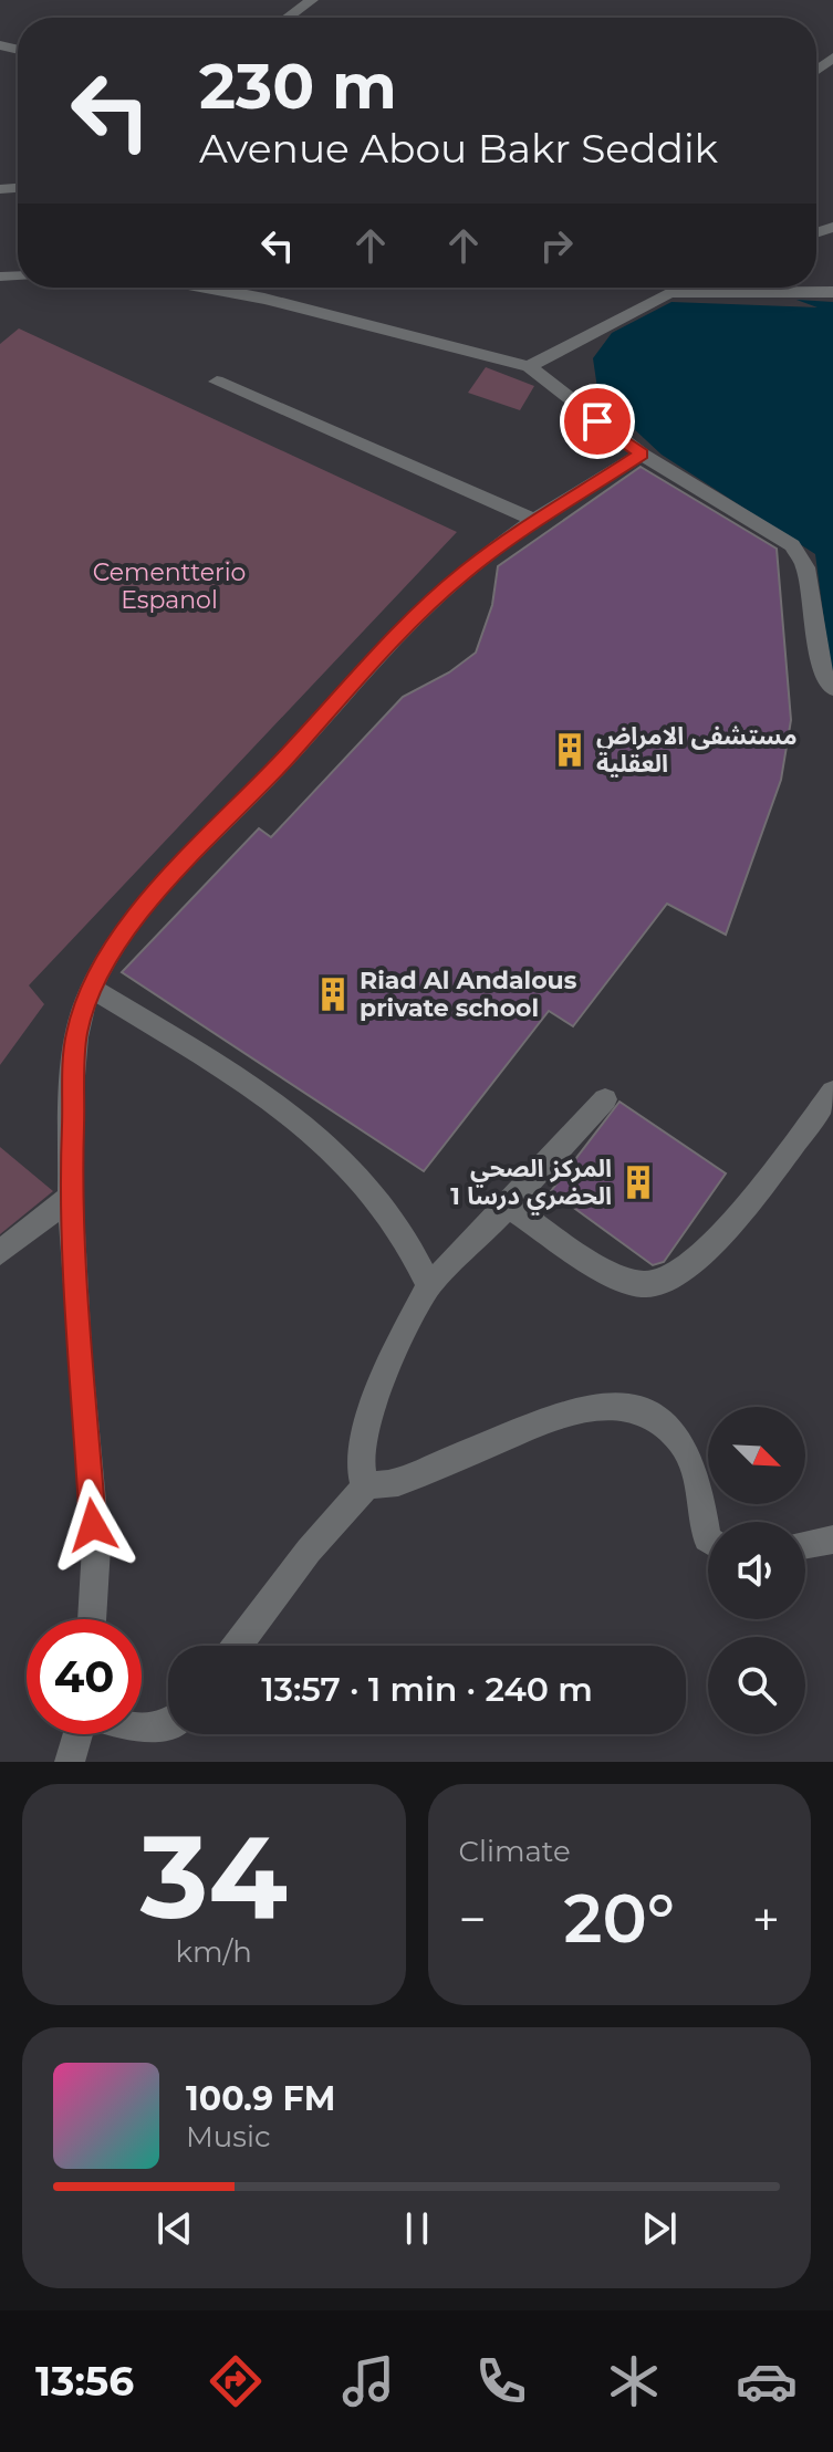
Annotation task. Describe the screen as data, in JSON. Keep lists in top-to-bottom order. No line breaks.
{"parks":["Cementterio Espanol"],"places":{"building":["مستشفى الامراض العقلية","Riad Al Andalous private school","المركز الصحي الحضري درسا 1"]},"north":"bottom right","page":{"turn":["230 m","Avenue Abou Bakr Seddik"],"limit":"40","trip":"13:57 · 1 min · 240 m","tile":[["34","km/h"],"Climate"],"heat":["−","20°","+"],"song":["100.9 FM","Music"],"tabs":"13:56"}}
